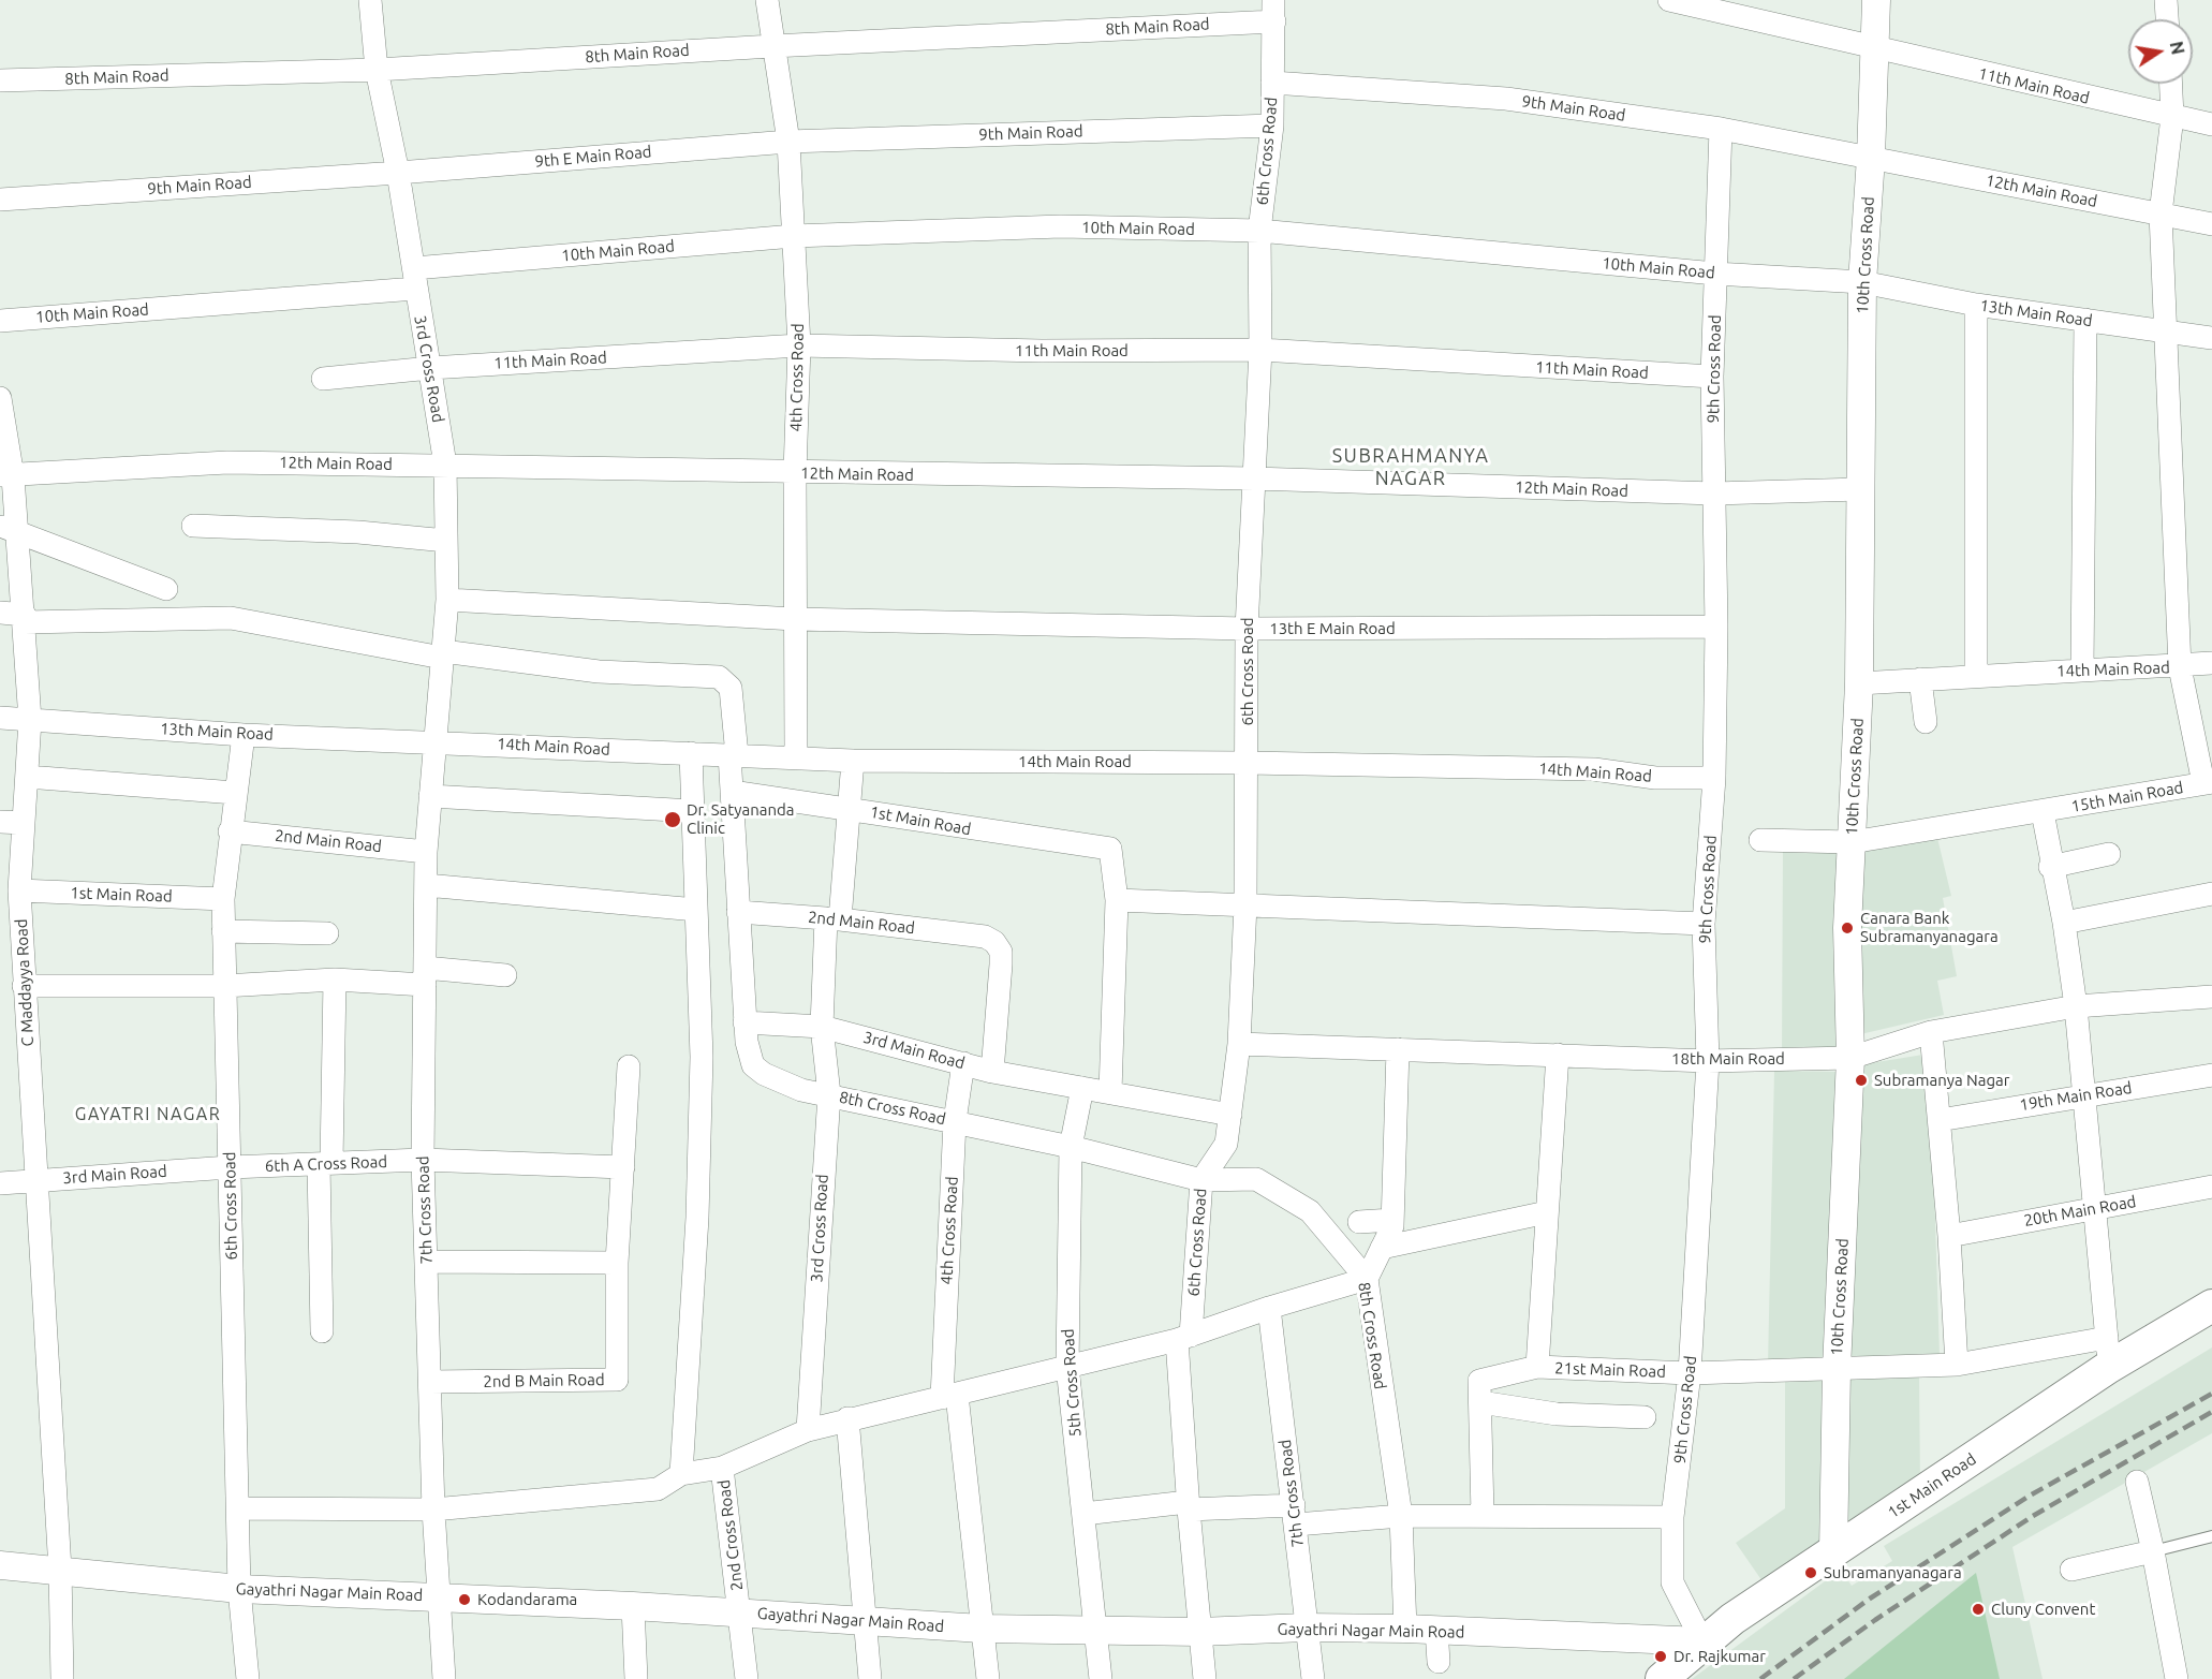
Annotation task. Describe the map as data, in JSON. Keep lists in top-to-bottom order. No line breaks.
{"streets":{"main road":["1st Main Road"],"street":["8th Main Road","11th Main Road","9th Main Road","6th Cross Road","9th E Main Road","12th Main Road","10th Main Road","10th Cross Road","13th Main Road","3rd Cross Road","9th Cross Road","4th Cross Road","13th E Main Road","14th Main Road","15th Main Road","2nd Main Road","C Maddayya Road","3rd Main Road","18th Main Road","19th Main Road","8th Cross Road","6th A Cross Road","7th Cross Road","20th Main Road","21st Main Road","2nd B Main Road","5th Cross Road","2nd Cross Road","Gayathri Nagar Main Road"]},"crossings":[["8th Main Road","6th Cross Road"],["8th Main Road","3rd Cross Road"],["8th Main Road","4th Cross Road"],["11th Main Road","6th Cross Road"],["11th Main Road","10th Cross Road"],["11th Main Road","3rd Cross Road"],["11th Main Road","9th Cross Road"],["11th Main Road","4th Cross Road"],["9th Main Road","6th Cross Road"],["9th Main Road","9th E Main Road"],["9th Main Road","12th Main Road"],["9th Main Road","10th Cross Road"],["9th Main Road","3rd Cross Road"],["9th Main Road","9th Cross Road"],["9th Main Road","4th Cross Road"],["6th Cross Road","12th Main Road"],["6th Cross Road","10th Main Road"],["6th Cross Road","13th Main Road"],["6th Cross Road","13th E Main Road"],["6th Cross Road","14th Main Road"],["6th Cross Road","1st Main Road"],["6th Cross Road","2nd Main Road"],["6th Cross Road","3rd Main Road"],["6th Cross Road","18th Main Road"],["6th Cross Road","8th Cross Road"],["6th Cross Road","6th A Cross Road"],["6th Cross Road","Gayathri Nagar Main Road"],["9th E Main Road","3rd Cross Road"],["9th E Main Road","4th Cross Road"],["12th Main Road","10th Cross Road"],["12th Main Road","3rd Cross Road"],["12th Main Road","9th Cross Road"],["12th Main Road","4th Cross Road"],["12th Main Road","C Maddayya Road"],["10th Main Road","10th Cross Road"],["10th Main Road","13th Main Road"],["10th Main Road","3rd Cross Road"],["10th Main Road","9th Cross Road"],["10th Main Road","4th Cross Road"],["10th Cross Road","13th Main Road"],["10th Cross Road","14th Main Road"],["10th Cross Road","15th Main Road"],["10th Cross Road","1st Main Road"],["10th Cross Road","18th Main Road"],["10th Cross Road","21st Main Road"],["13th Main Road","3rd Cross Road"],["13th Main Road","14th Main Road"],["13th Main Road","C Maddayya Road"],["13th Main Road","7th Cross Road"],["3rd Cross Road","14th Main Road"],["3rd Cross Road","1st Main Road"],["3rd Cross Road","2nd Main Road"],["3rd Cross Road","3rd Main Road"],["3rd Cross Road","8th Cross Road"],["3rd Cross Road","7th Cross Road"],["9th Cross Road","13th E Main Road"],["9th Cross Road","14th Main Road"],["9th Cross Road","1st Main Road"],["9th Cross Road","18th Main Road"],["9th Cross Road","21st Main Road"],["9th Cross Road","Gayathri Nagar Main Road"],["4th Cross Road","13th E Main Road"],["4th Cross Road","14th Main Road"],["4th Cross Road","3rd Main Road"],["4th Cross Road","8th Cross Road"],["4th Cross Road","Gayathri Nagar Main Road"],["14th Main Road","7th Cross Road"],["1st Main Road","C Maddayya Road"],["1st Main Road","Gayathri Nagar Main Road"],["2nd Main Road","3rd Main Road"],["2nd Main Road","7th Cross Road"],["C Maddayya Road","3rd Main Road"],["C Maddayya Road","Gayathri Nagar Main Road"],["3rd Main Road","8th Cross Road"],["3rd Main Road","6th A Cross Road"],["3rd Main Road","5th Cross Road"],["8th Cross Road","5th Cross Road"],["8th Cross Road","Gayathri Nagar Main Road"],["6th A Cross Road","7th Cross Road"],["7th Cross Road","2nd B Main Road"],["7th Cross Road","Gayathri Nagar Main Road"],["5th Cross Road","Gayathri Nagar Main Road"],["2nd Cross Road","Gayathri Nagar Main Road"]],"districts":["SUBRAHMANYA NAGAR","GAYATRI NAGAR"],"places":["Dr. Satyananda Clinic","Canara Bank Subramanyanagara","Subramanya Nagar","Subramanyanagara","Kodandarama","Cluny Convent","Dr. Rajkumar"],"north":"right"}
